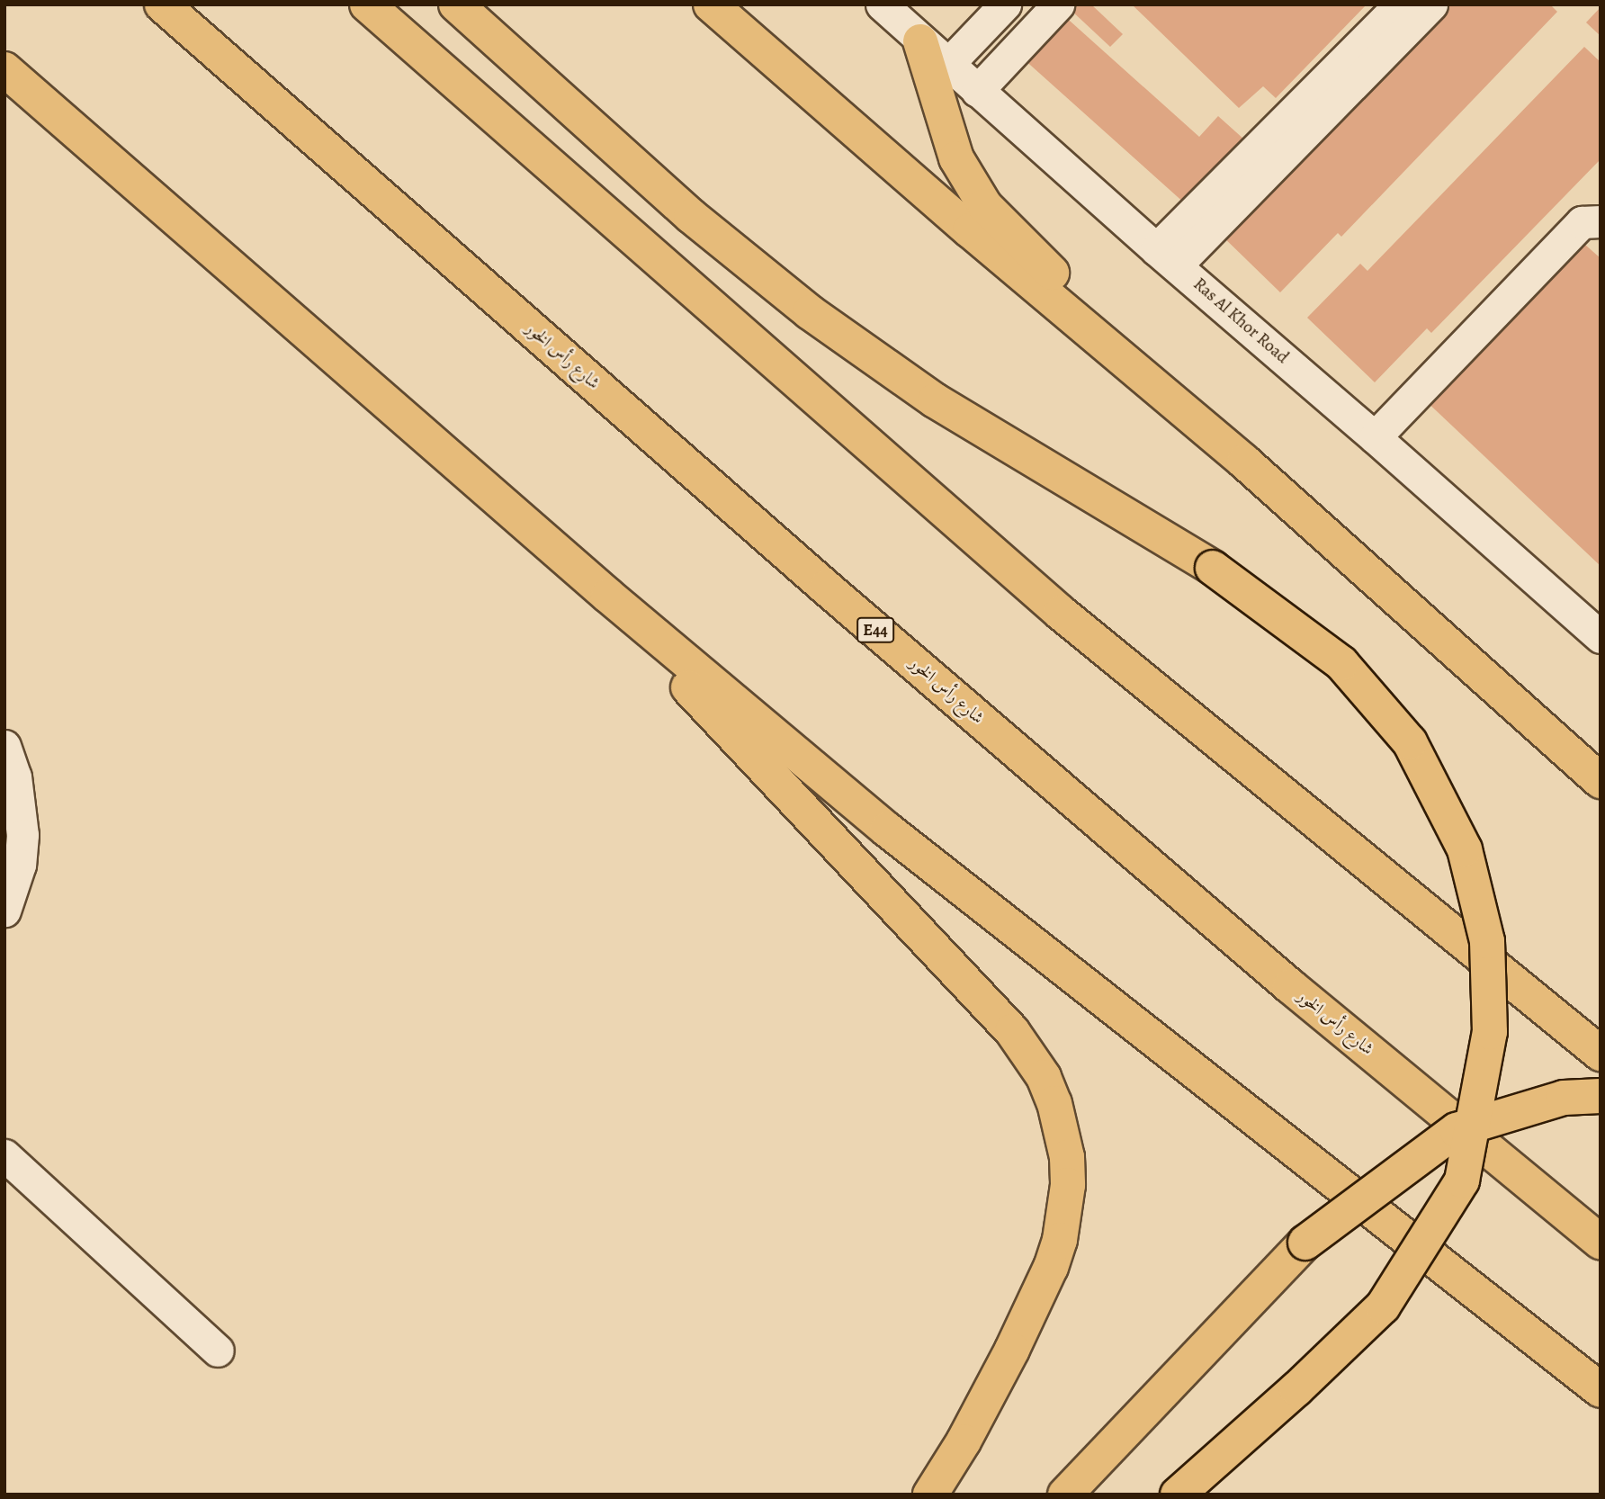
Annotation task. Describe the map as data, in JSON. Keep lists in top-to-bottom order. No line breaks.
{"streets":{"highway":["شارع رأس الخور","E44"],"street":["Ras Al Khor Road"]}}
